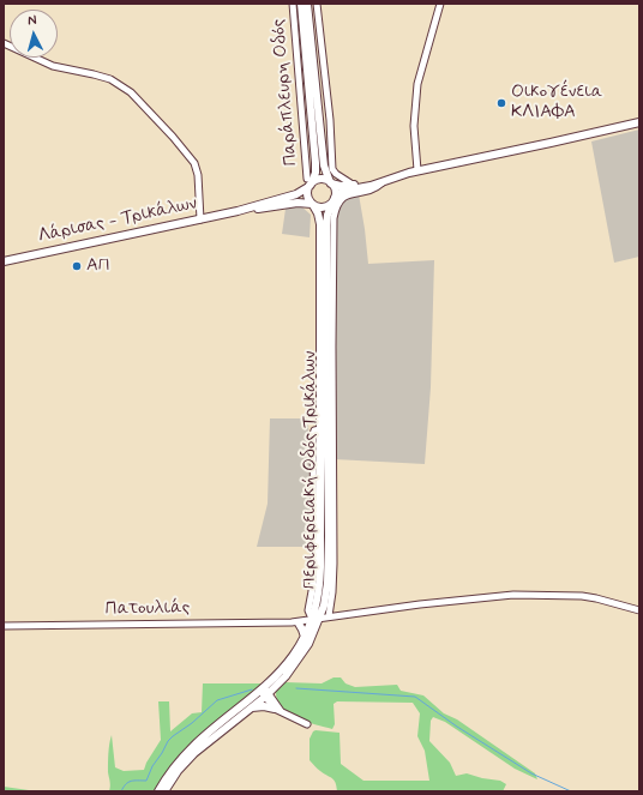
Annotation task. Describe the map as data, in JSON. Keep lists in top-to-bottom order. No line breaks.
{"streets":{"main road":["Λάρισας - Τρικάλων","Περιφερειακή Οδός Τρικάλων"],"street":["Παράπλευρη Οδός","Πατουλιάς"]},"crossings":[["Παράπλευρη Οδός","Λάρισας - Τρικάλων"],["Παράπλευρη Οδός","Περιφερειακή Οδός Τρικάλων"],["Λάρισας - Τρικάλων","Περιφερειακή Οδός Τρικάλων"],["Περιφερειακή Οδός Τρικάλων","Πατουλιάς"]],"places":["Οικογένεια ΚΛΙΑΦΑ","ΑΠ"],"north":"top"}
